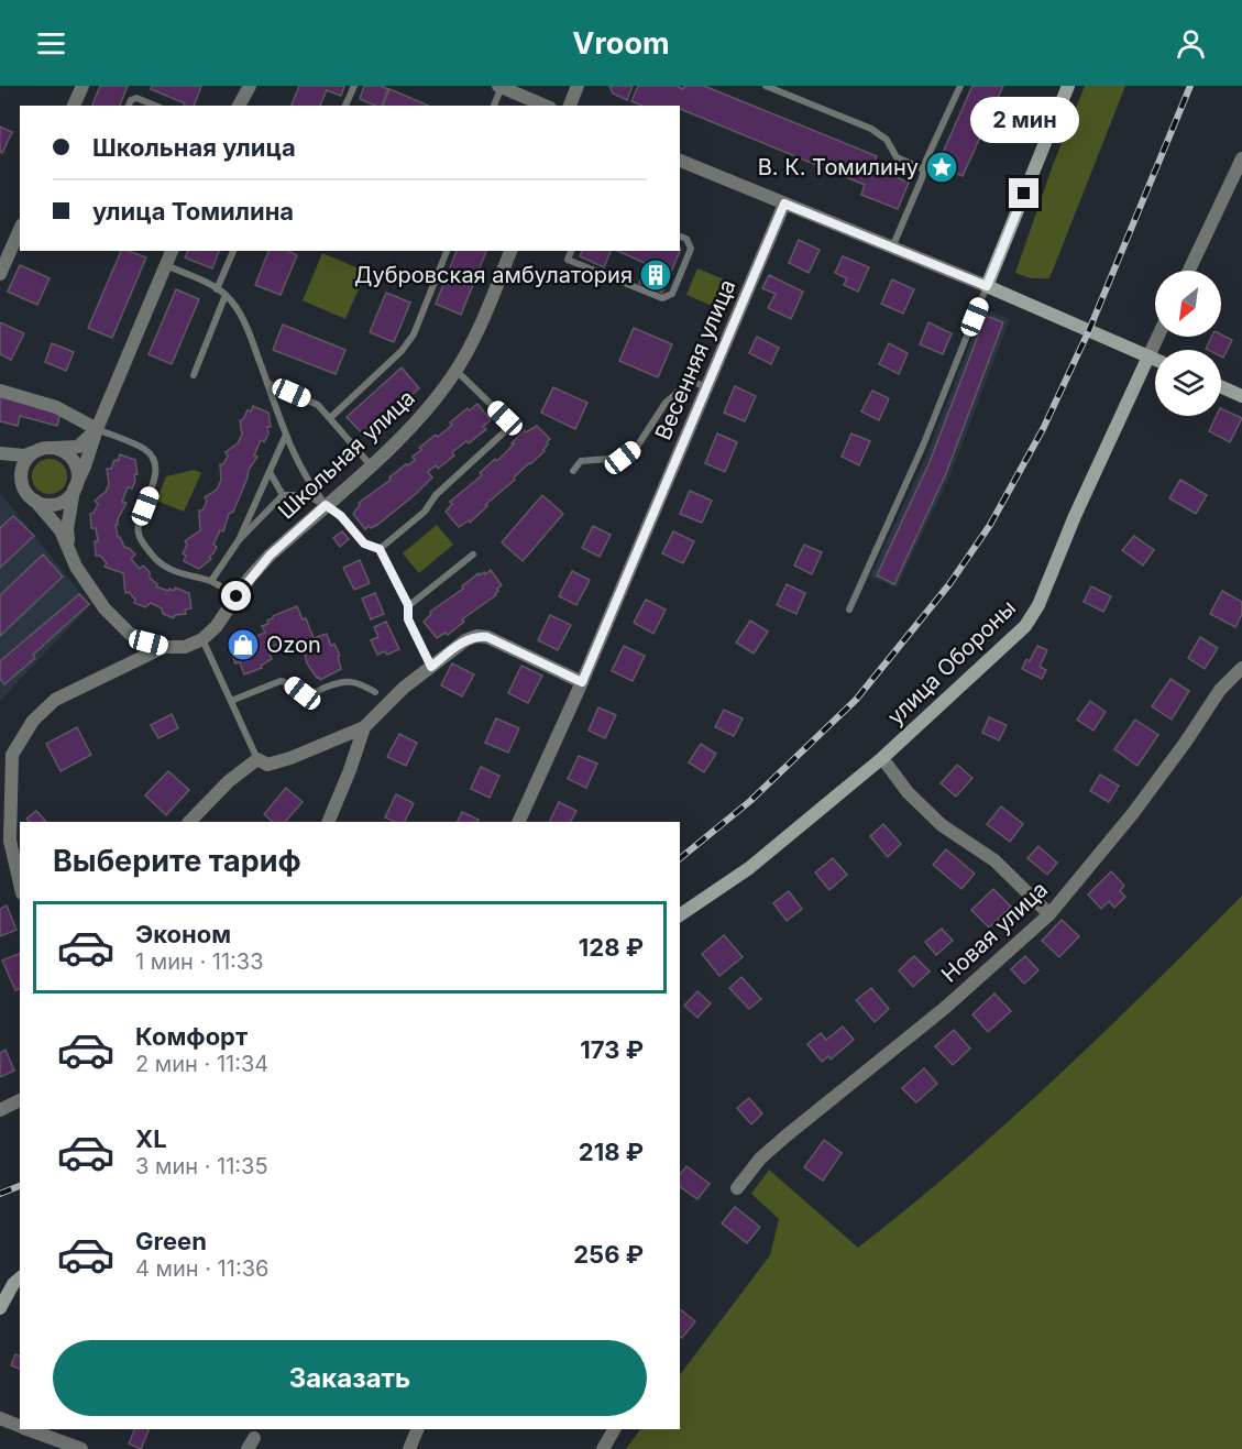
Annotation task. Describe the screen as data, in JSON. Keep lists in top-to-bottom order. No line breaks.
{"streets":{"street":["Весенняя улица","Школьная улица","улица Обороны","Новая улица"]},"places":{"place":["В. К. Томилину"],"building":["Дубровская амбулатория"],"shop":["Ozon"]},"north":"bottom left","page":{"header":"Vroom","bubble":"2 мин","banner":["Школьная улица","улица Томилина"],"heading":"Выберите тариф","list":[{"name":"Эконом","note":"1 мин · 11:33","value":"128 ₽"},{"name":"Комфорт","note":"2 мин · 11:34","value":"173 ₽"},{"name":"XL","note":"3 мин · 11:35","value":"218 ₽"},{"name":"Green","note":"4 мин · 11:36","value":"256 ₽"}],"buttons":"Заказать"}}
